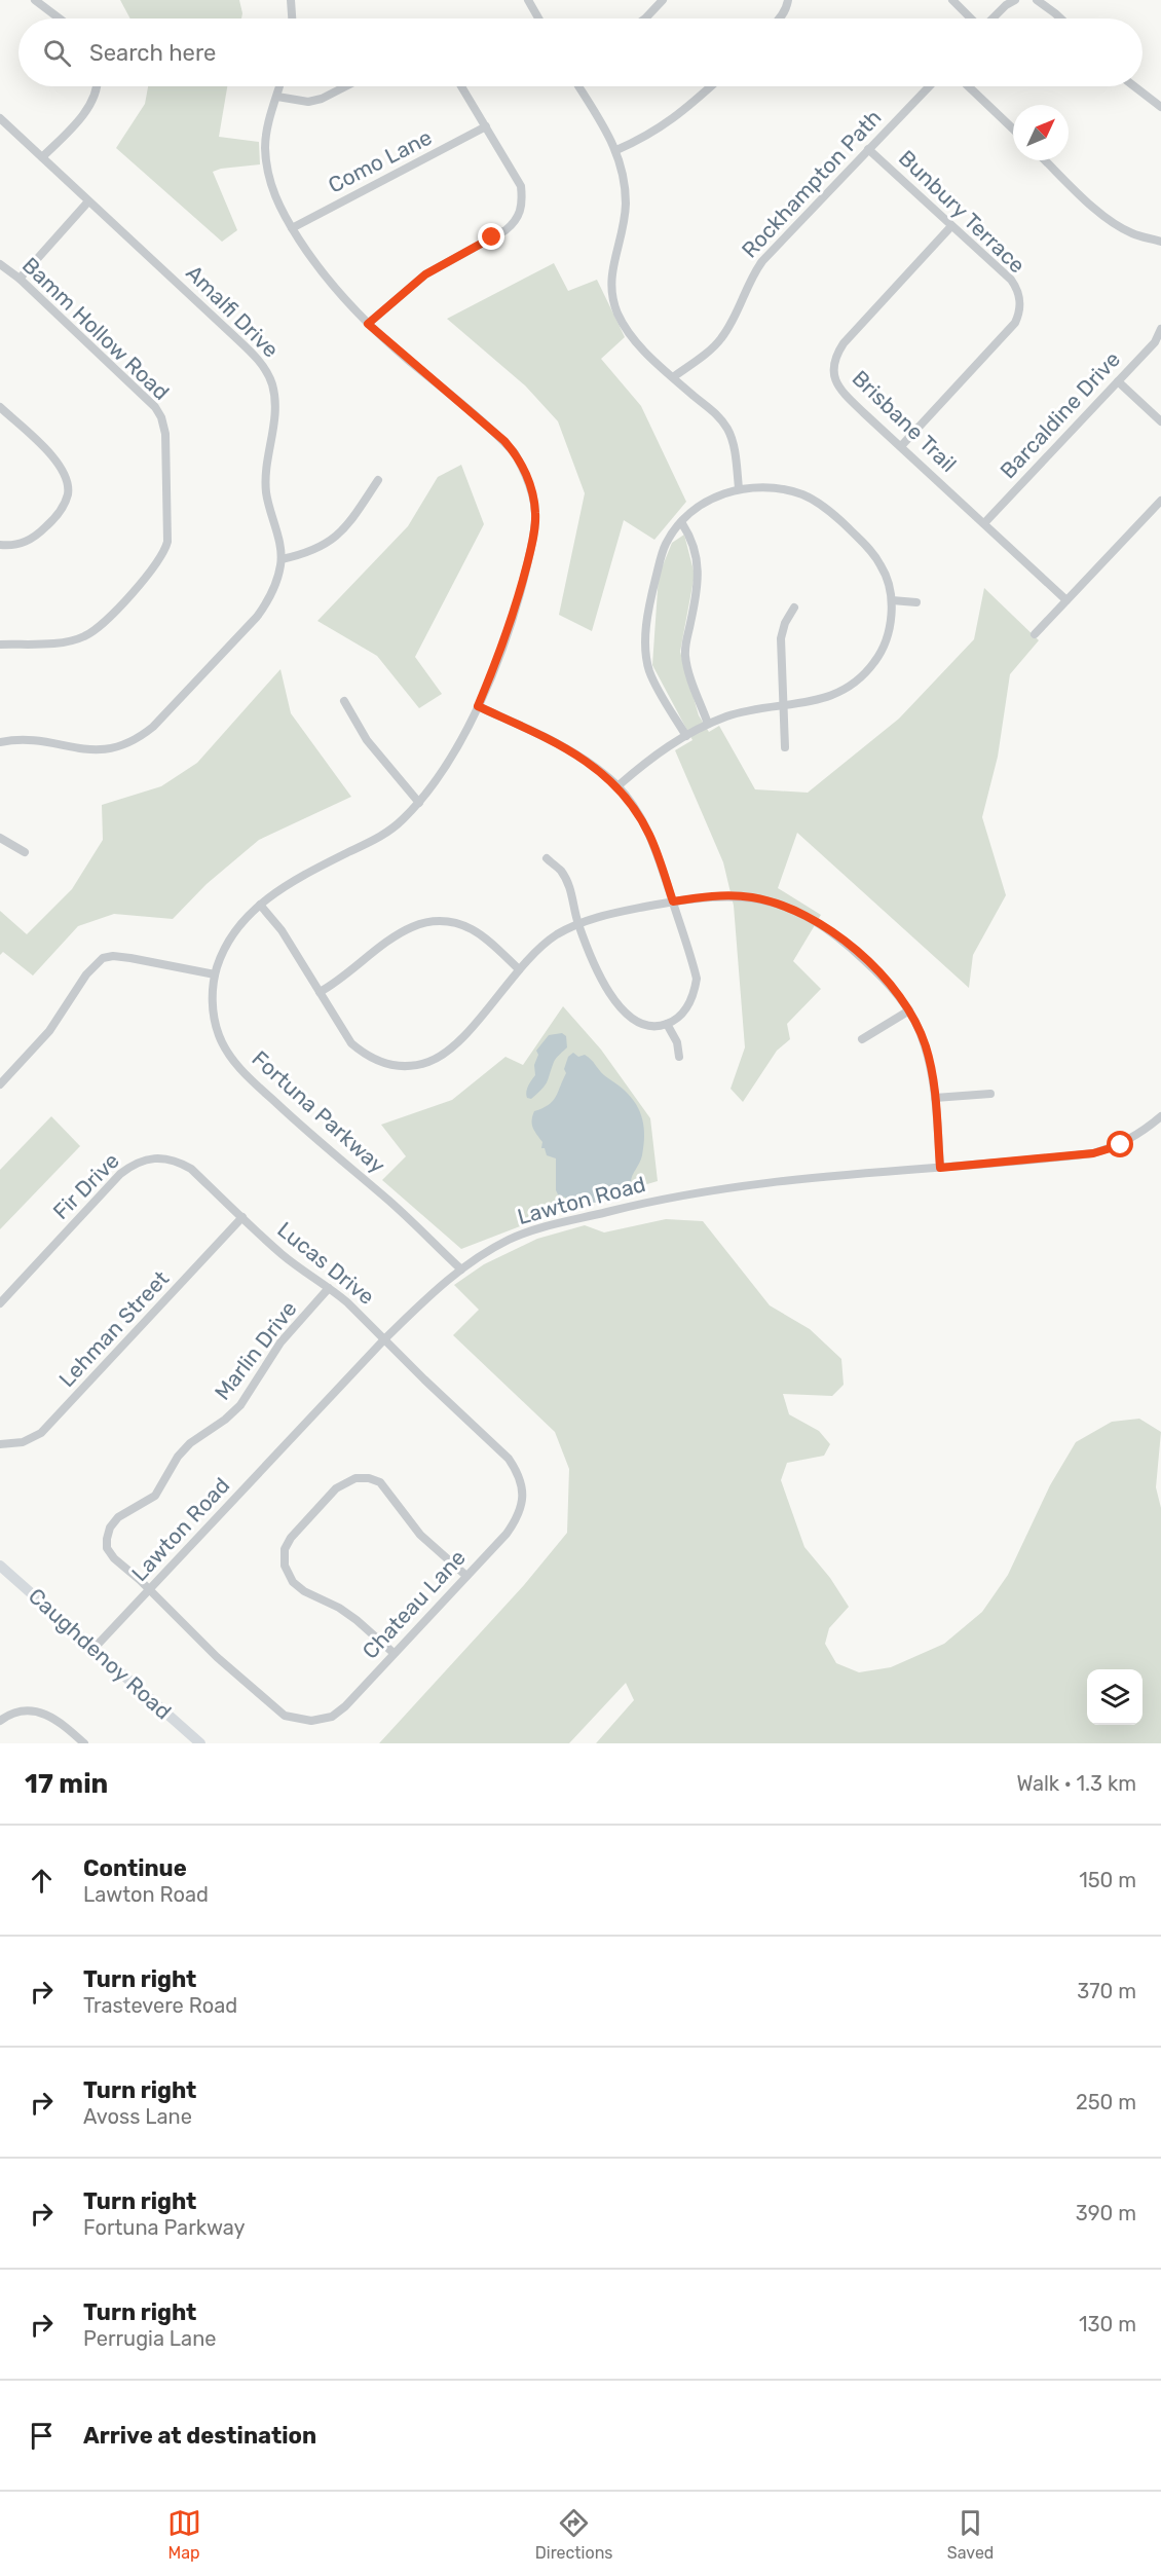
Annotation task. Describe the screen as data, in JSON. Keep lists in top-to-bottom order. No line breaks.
{"streets":{"street":["Como Lane","Rockhampton Path","Bunbury Terrace","Amalfi Drive","Bamm Hollow Road","Barcaldine Drive","Brisbane Trail","Fortuna Parkway","Fir Drive","Lawton Road","Lucas Drive","Lehman Street","Marlin Drive","Chateau Lane","Caughdenoy Road"]},"crossings":[["Como Lane","Fortuna Parkway"],["Rockhampton Path","Bunbury Terrace"],["Bunbury Terrace","Brisbane Trail"],["Barcaldine Drive","Brisbane Trail"],["Fortuna Parkway","Lawton Road"],["Fir Drive","Lucas Drive"],["Fir Drive","Lehman Street"],["Lawton Road","Lucas Drive"],["Lawton Road","Marlin Drive"],["Lawton Road","Chateau Lane"],["Lawton Road","Caughdenoy Road"],["Lucas Drive","Lehman Street"],["Lucas Drive","Marlin Drive"],["Lucas Drive","Chateau Lane"],["Marlin Drive","Chateau Lane"]],"north":"top right","page":{"search":"Search here","heading":["17 min","Walk · 1.3 km"],"list":[["Continue","Lawton Road","150 m"],["Turn right","Trastevere Road","370 m"],["Turn right","Avoss Lane","250 m"],["Turn right","Fortuna Parkway","390 m"],["Turn right","Perrugia Lane","130 m"],"Arrive at destination"],"nav":["Map","Directions","Saved"]}}
